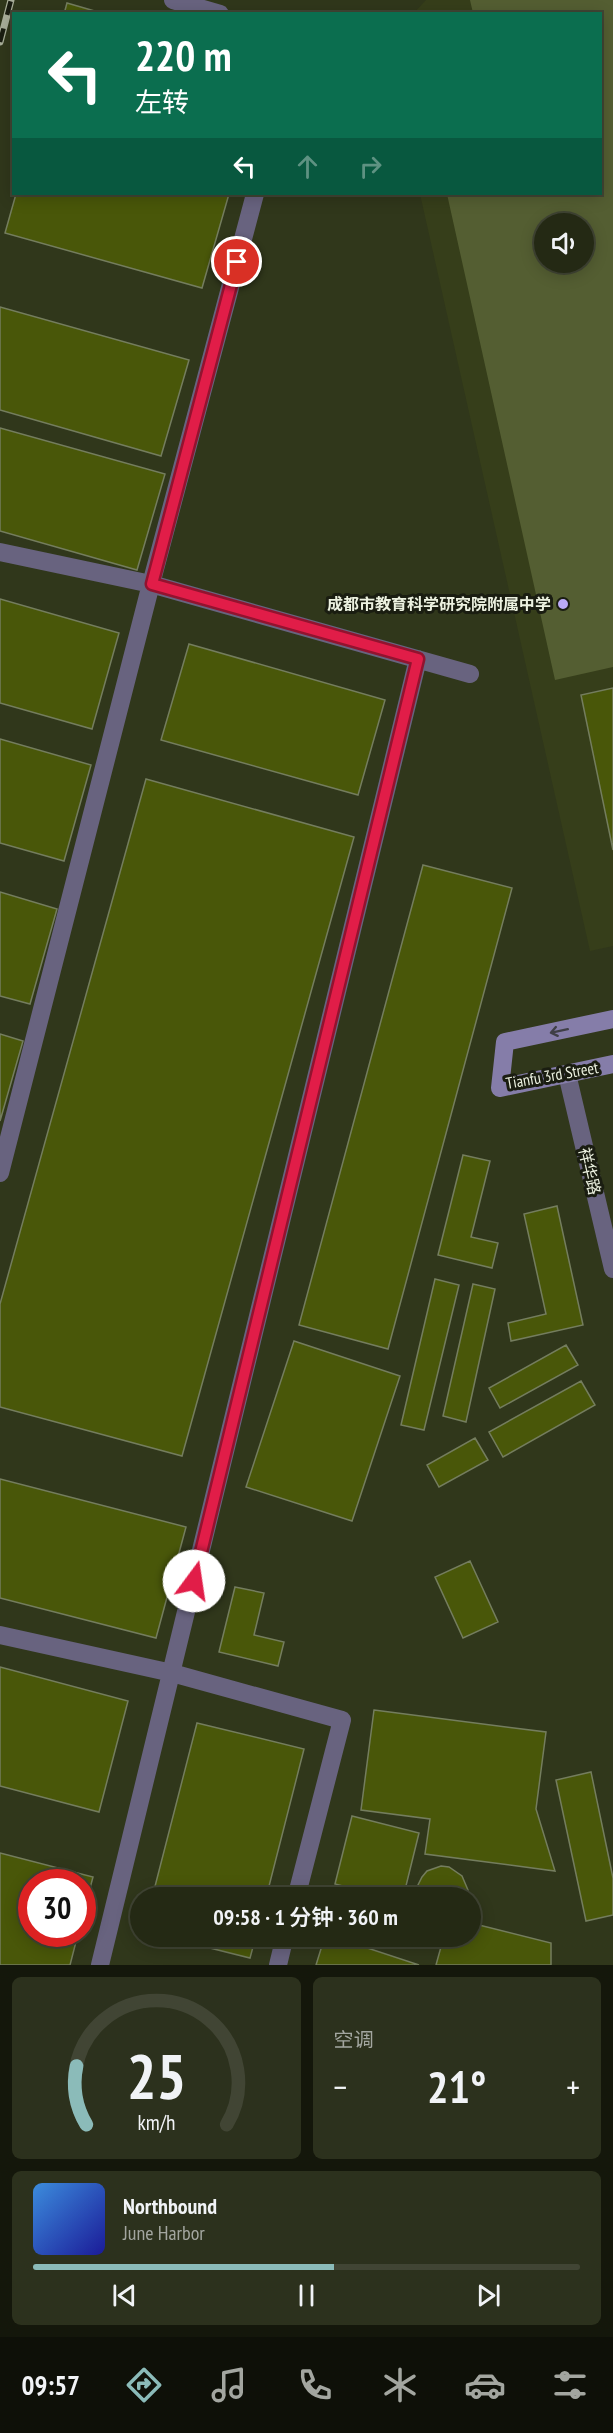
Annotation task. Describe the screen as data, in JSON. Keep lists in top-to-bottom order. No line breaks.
{"streets":{"street":["Tianfu 3rd Street","祥华路"]},"crossings":[["Tianfu 3rd Street","祥华路"]],"places":["成都市教育科学研究院附属中学"],"page":{"turn":["220 m","左转"],"limit":"30","trip":"09:58 · 1 分钟 · 360 m","tile":"空调","heat":["−","21°","+"],"song":["Northbound","June Harbor"],"tabs":"09:57","gauge":["25","km/h"]}}
